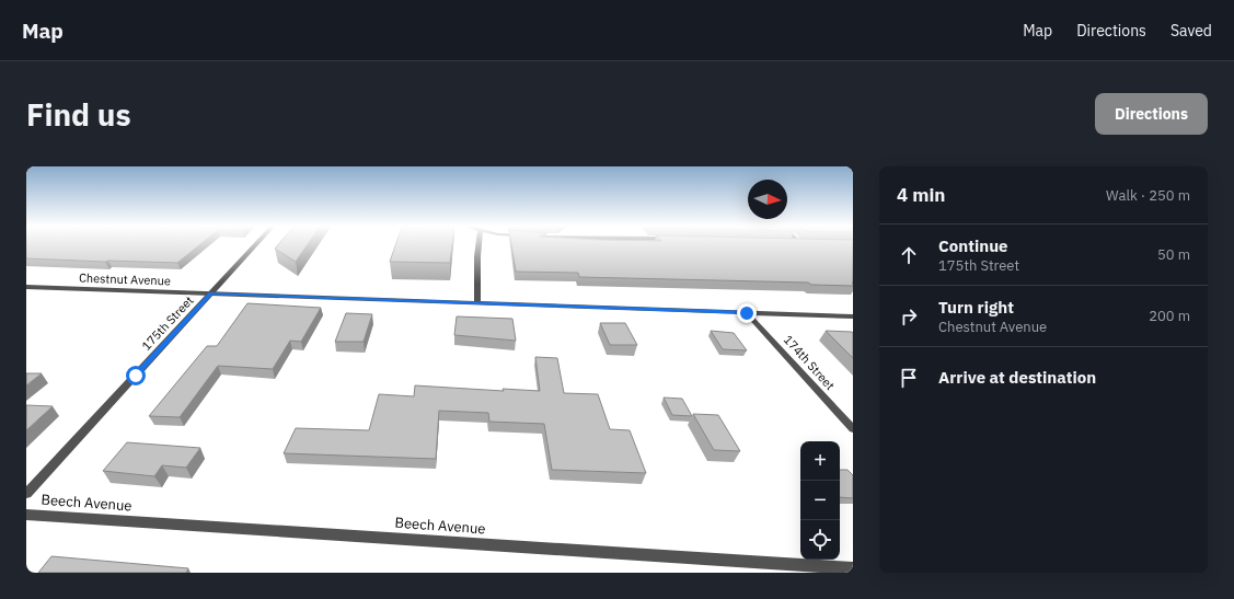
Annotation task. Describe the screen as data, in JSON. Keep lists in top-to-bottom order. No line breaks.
{"streets":{"street":["Chestnut Avenue","175th Street","174th Street","Beech Avenue"]},"crossings":[["Chestnut Avenue","175th Street"],["Chestnut Avenue","174th Street"]],"north":"right","page":{"header":"Map","nav":["Map","Directions","Saved"],"buttons":"Directions","title":"Find us","heading":["4 min","Walk · 250 m"],"list":[["Continue","175th Street","50 m"],["Turn right","Chestnut Avenue","200 m"],"Arrive at destination"],"map_buttons":["+","−"]}}
